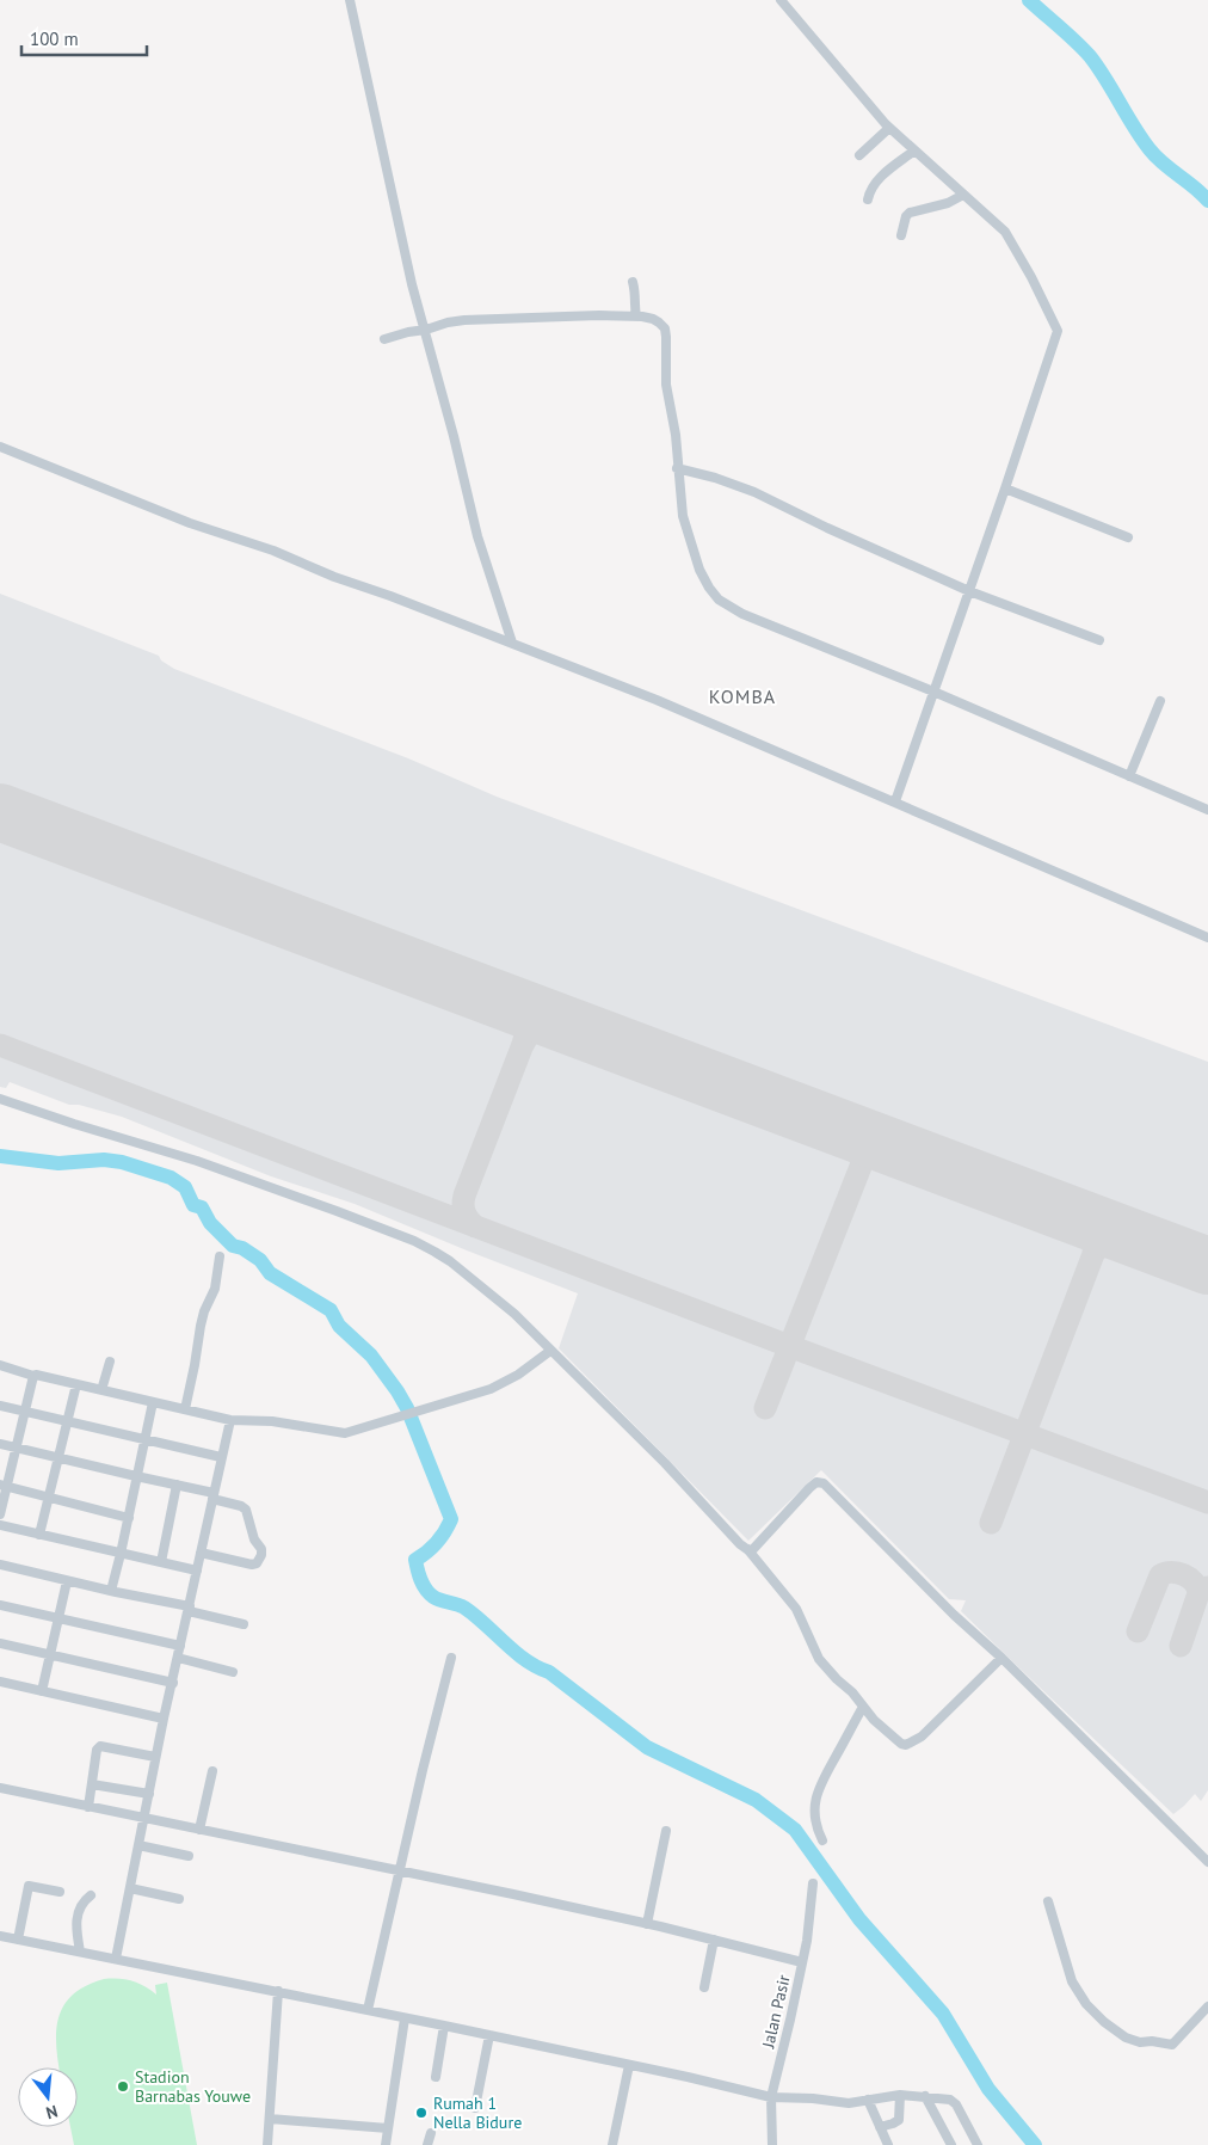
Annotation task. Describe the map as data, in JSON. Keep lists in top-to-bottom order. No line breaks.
{"streets":{"street":["Jalan Pasir"]},"districts":["KOMBA"],"places":["Stadion Barnabas Youwe","Rumah 1 Nella Bidure"],"scale_bar":"100 m","north":"bottom"}
